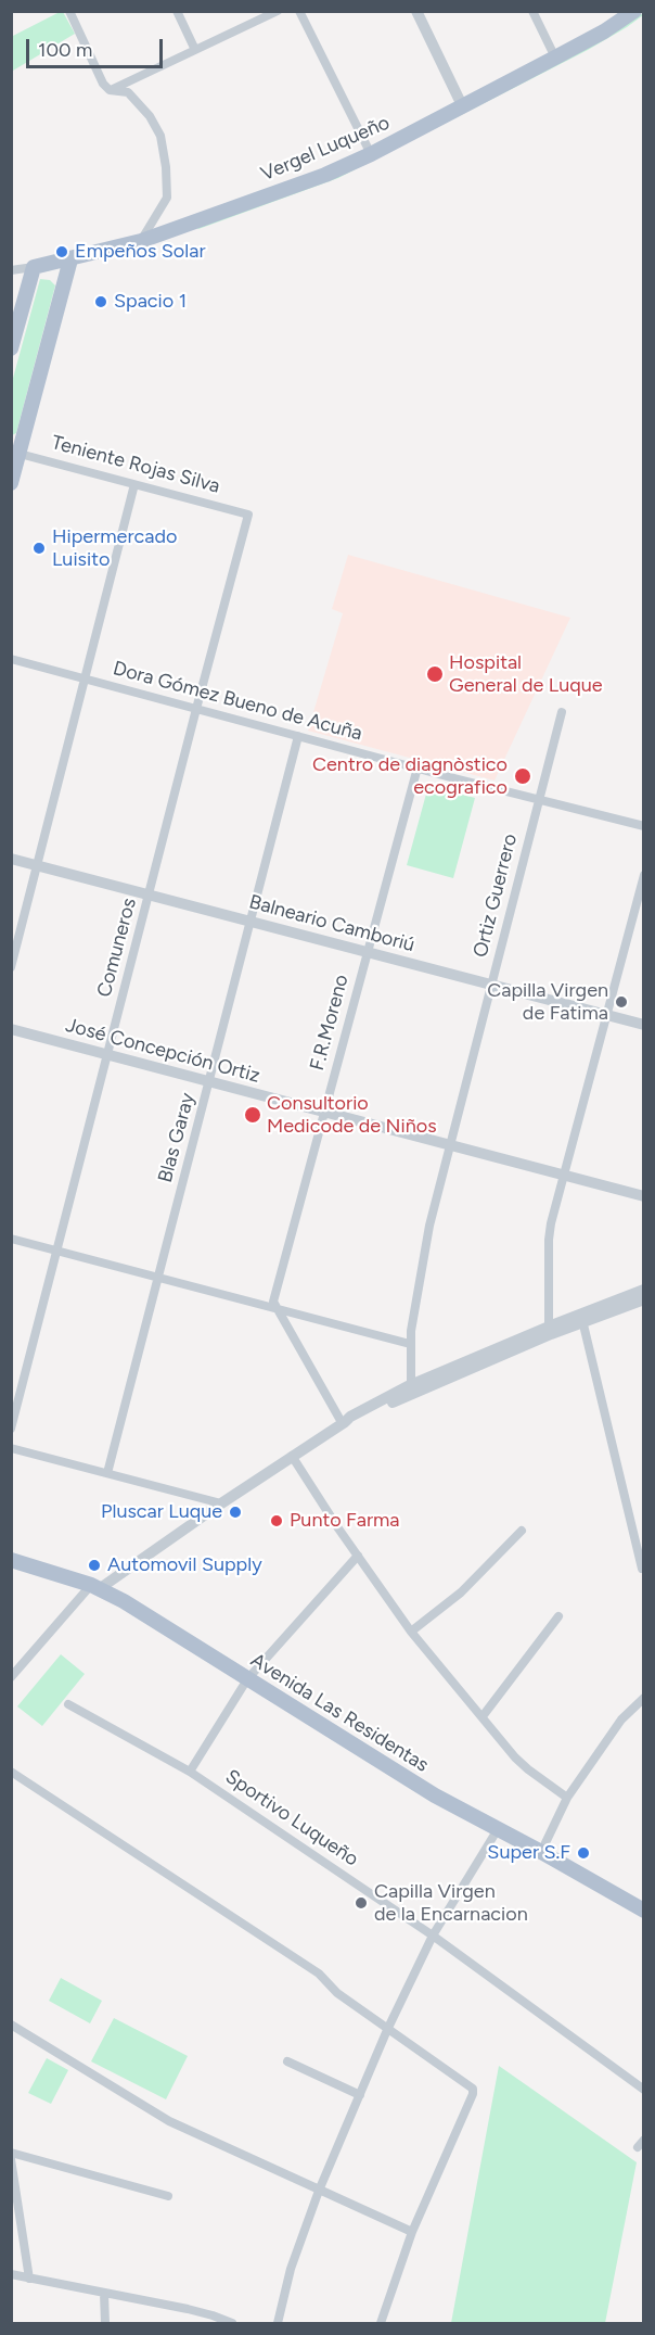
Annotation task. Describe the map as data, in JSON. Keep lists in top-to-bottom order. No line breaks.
{"streets":{"main road":["Vergel Luqueño","Avenida Las Residentas"],"street":["Teniente Rojas Silva","Dora Gómez Bueno de Acuña","Ortiz Guerrero","Balneario Camboriú","Comuneros","F.R.Moreno","José Concepción Ortiz","Blas Garay","Sportivo Luqueño"]},"crossings":[["Teniente Rojas Silva","Comuneros"],["Dora Gómez Bueno de Acuña","Ortiz Guerrero"],["Dora Gómez Bueno de Acuña","Comuneros"],["Dora Gómez Bueno de Acuña","F.R.Moreno"],["Dora Gómez Bueno de Acuña","Blas Garay"],["Ortiz Guerrero","Balneario Camboriú"],["Ortiz Guerrero","José Concepción Ortiz"],["Balneario Camboriú","Comuneros"],["Balneario Camboriú","F.R.Moreno"],["Balneario Camboriú","Blas Garay"],["Comuneros","José Concepción Ortiz"],["F.R.Moreno","José Concepción Ortiz"],["José Concepción Ortiz","Blas Garay"]],"places":["Empeños Solar","Spacio 1","Hipermercado Luisito","Hospital General de Luque","Centro de diagnòstico ecografico","Capilla Virgen de Fatima","Consultorio Medicode de Niños","Pluscar Luque","Punto Farma","Automovil Supply","Super S.F","Capilla Virgen de la Encarnacion"],"scale_bar":"100 m"}
